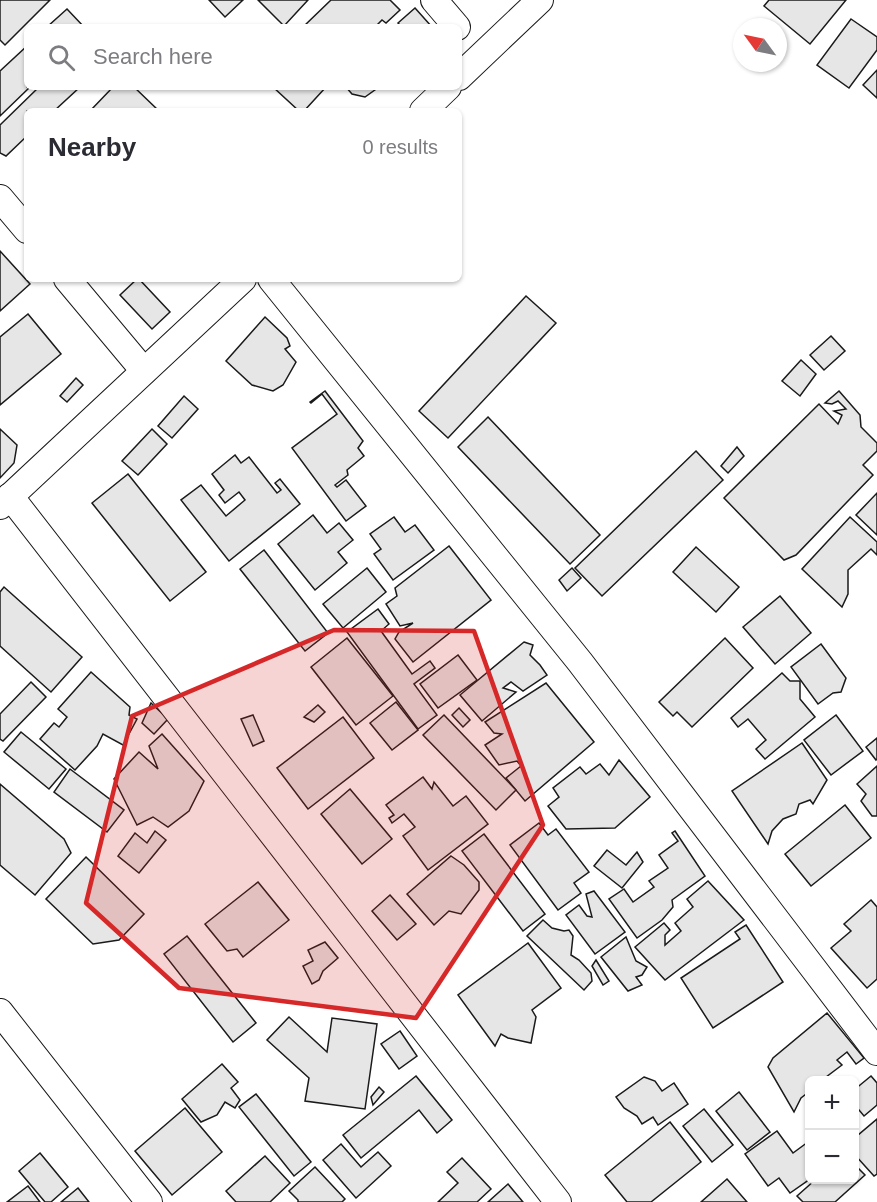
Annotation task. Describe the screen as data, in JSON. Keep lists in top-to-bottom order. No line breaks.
{"north":"top left","page":{"search":"Search here","heading":["Nearby","0 results"],"map_buttons":["+","−"]}}
